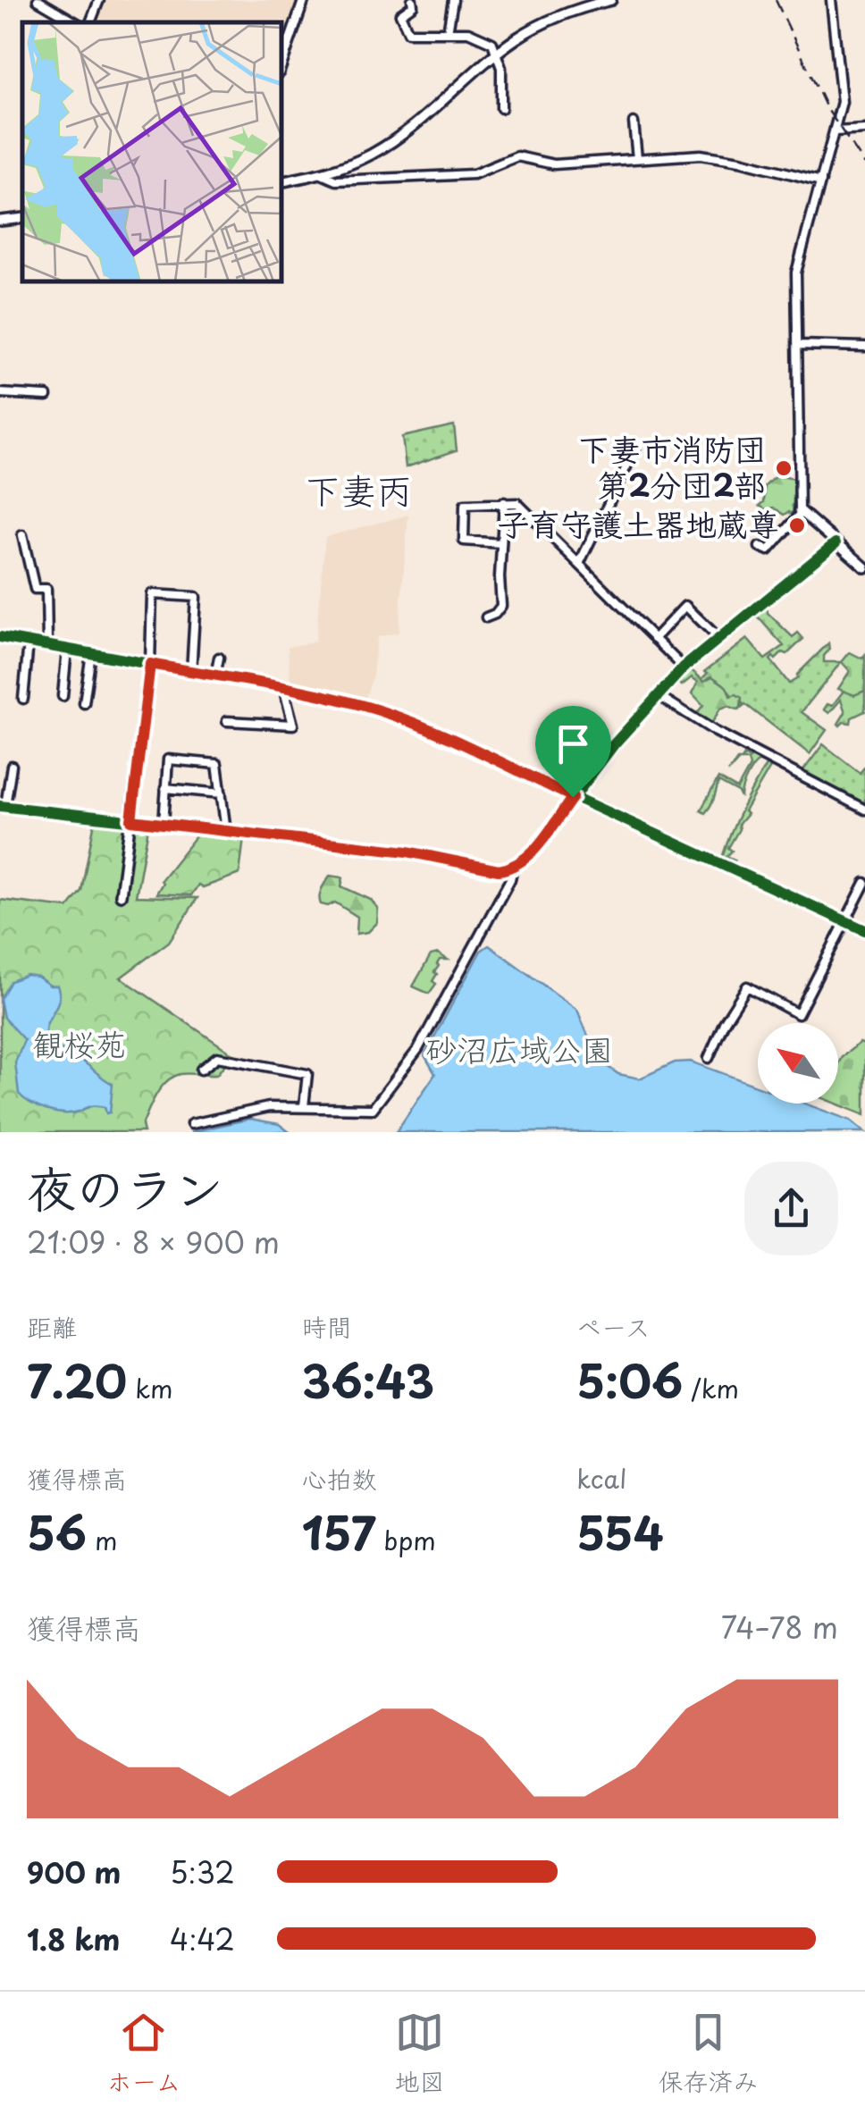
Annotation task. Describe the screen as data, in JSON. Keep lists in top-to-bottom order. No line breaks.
{"districts":["下妻丙"],"parks":["観桜苑","砂沼広域公園"],"places":["下妻市消防団 第2分団2部","子育守護土器地蔵尊"],"north":"top left","page":{"heading":["夜のラン","21:09 · 8 × 900 m"],"stats":[["距離","7.20 km"],["時間","36:43"],["ペース","5:06 /km"],["獲得標高","56 m"],["心拍数","157 bpm"],["kcal","554"]],"chart":["獲得標高","74–78 m"],"list":[{"name":"900 m","note":"5:32"},{"name":"1.8 km","note":"4:42"}],"tabs":["ホーム","地図","保存済み"]}}
